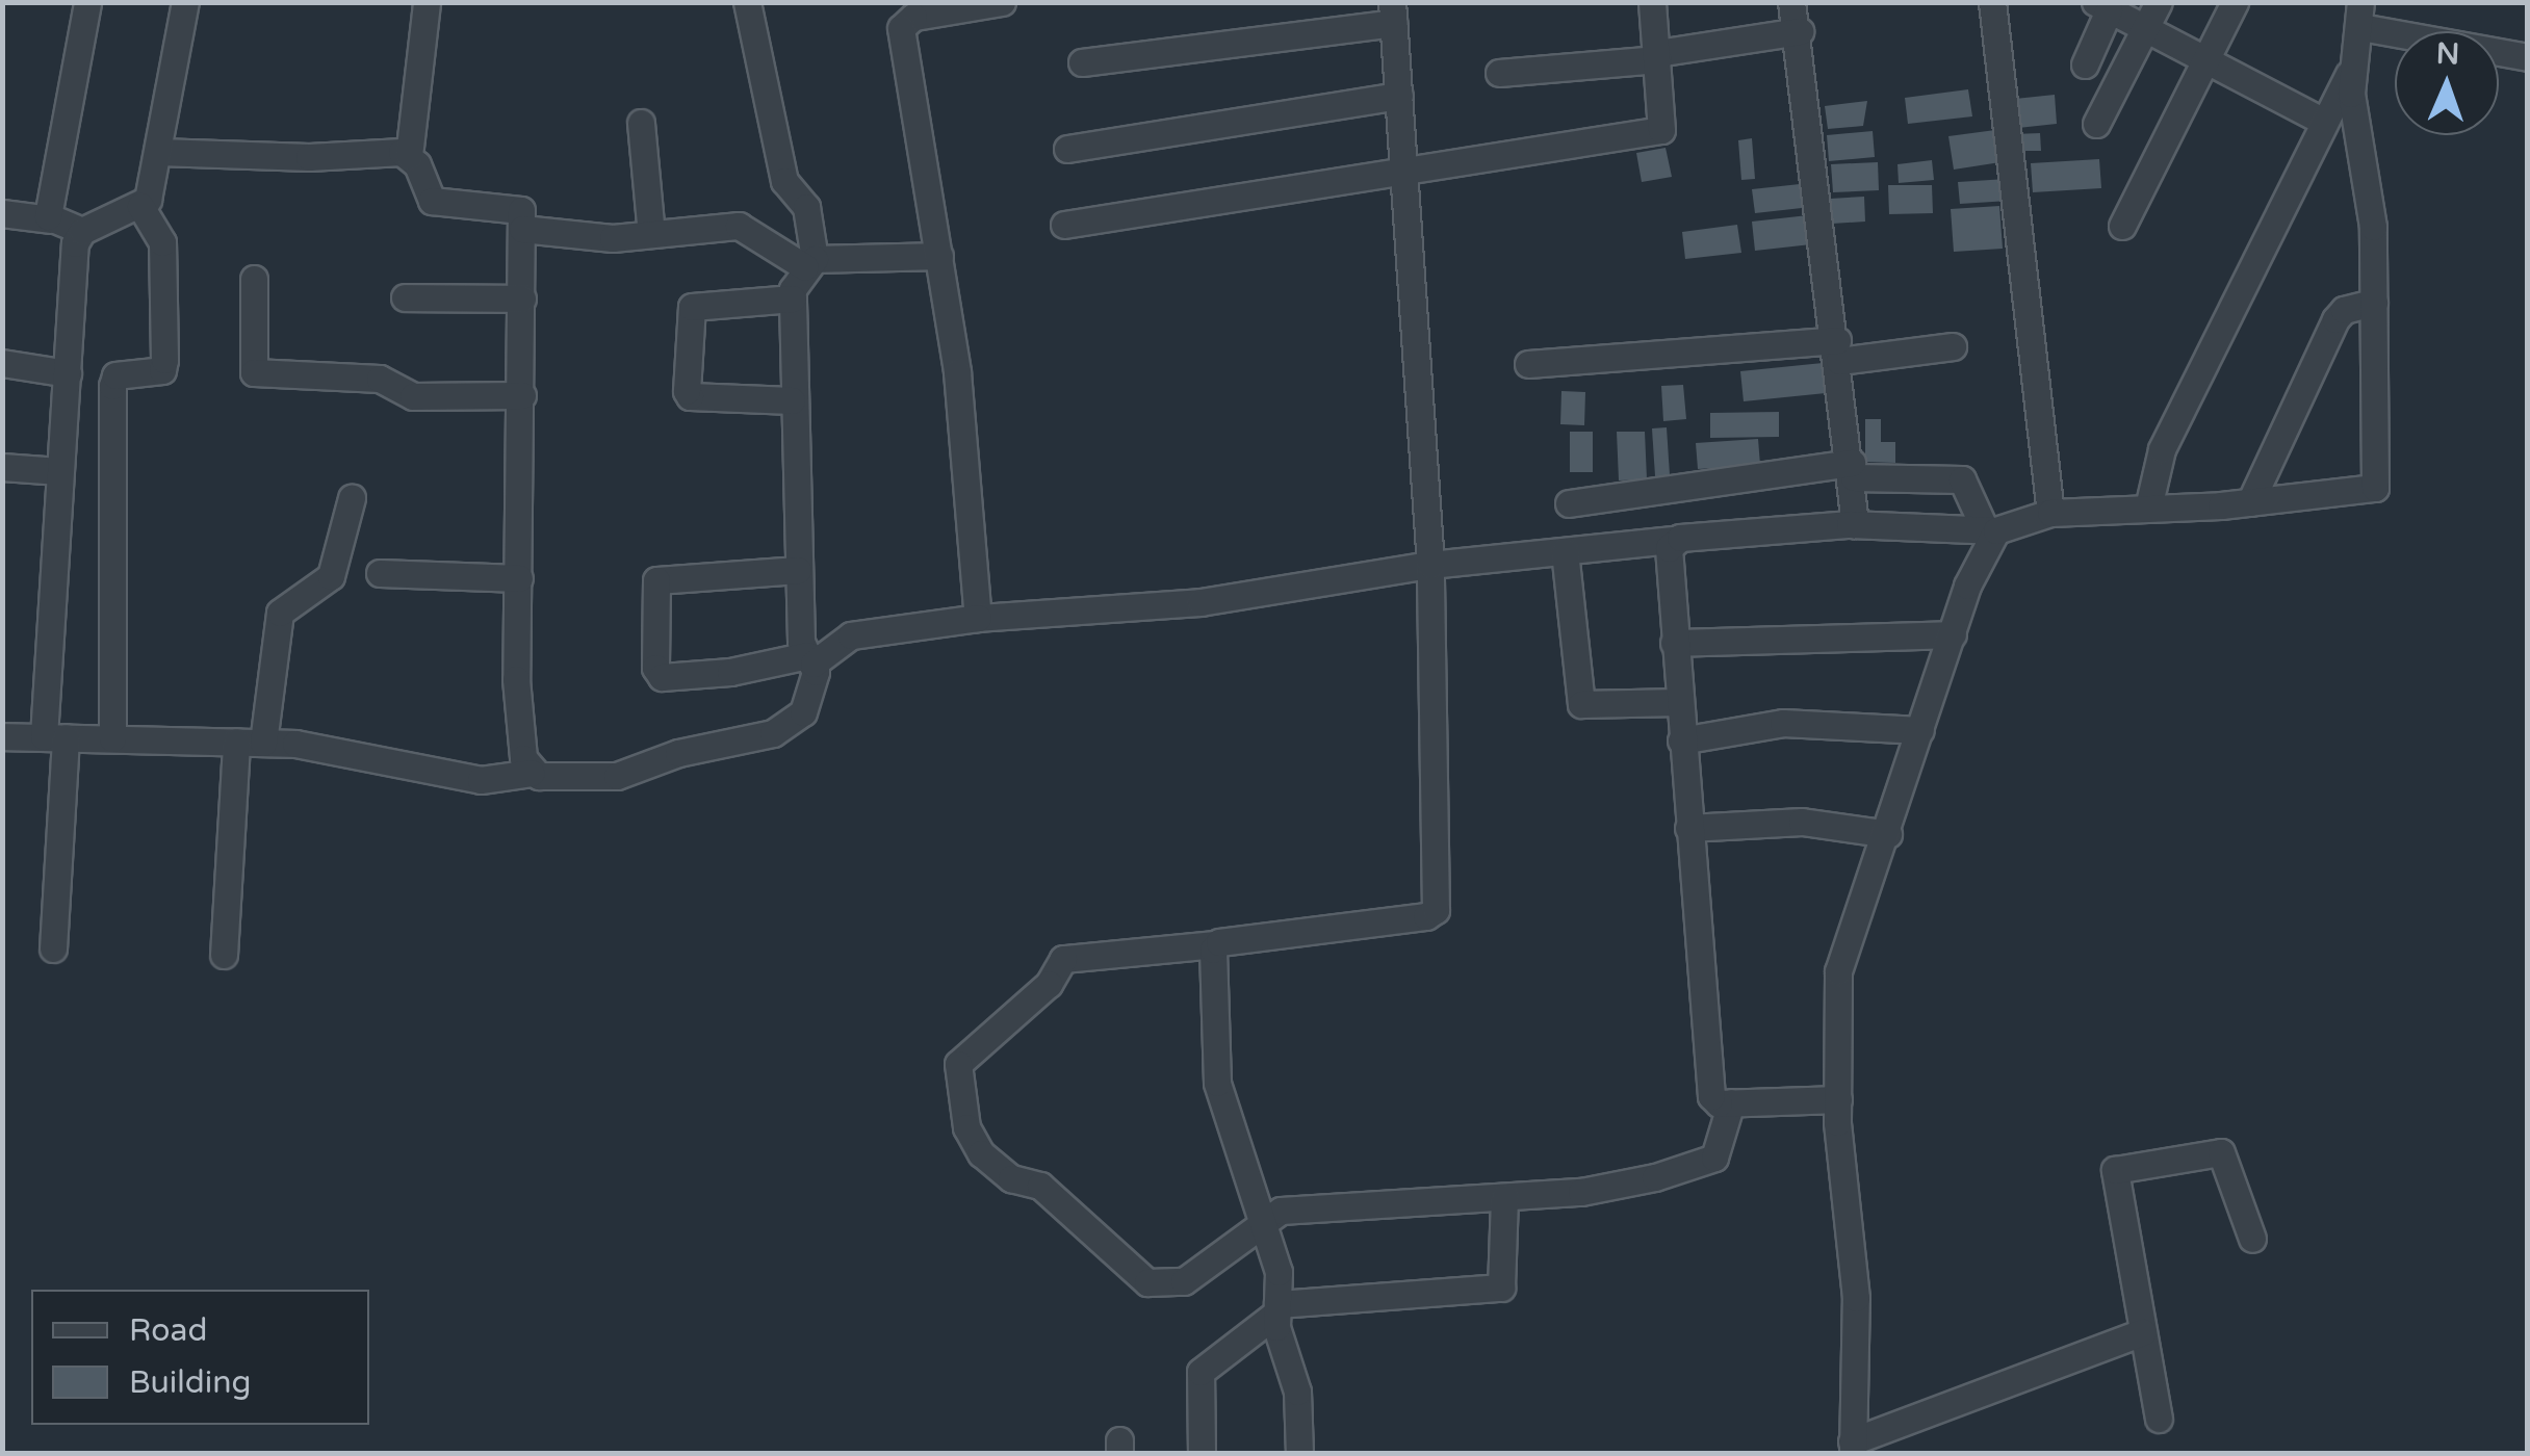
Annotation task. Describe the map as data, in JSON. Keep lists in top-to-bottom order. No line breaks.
{"legend":["Road","Building"],"north":"top"}
